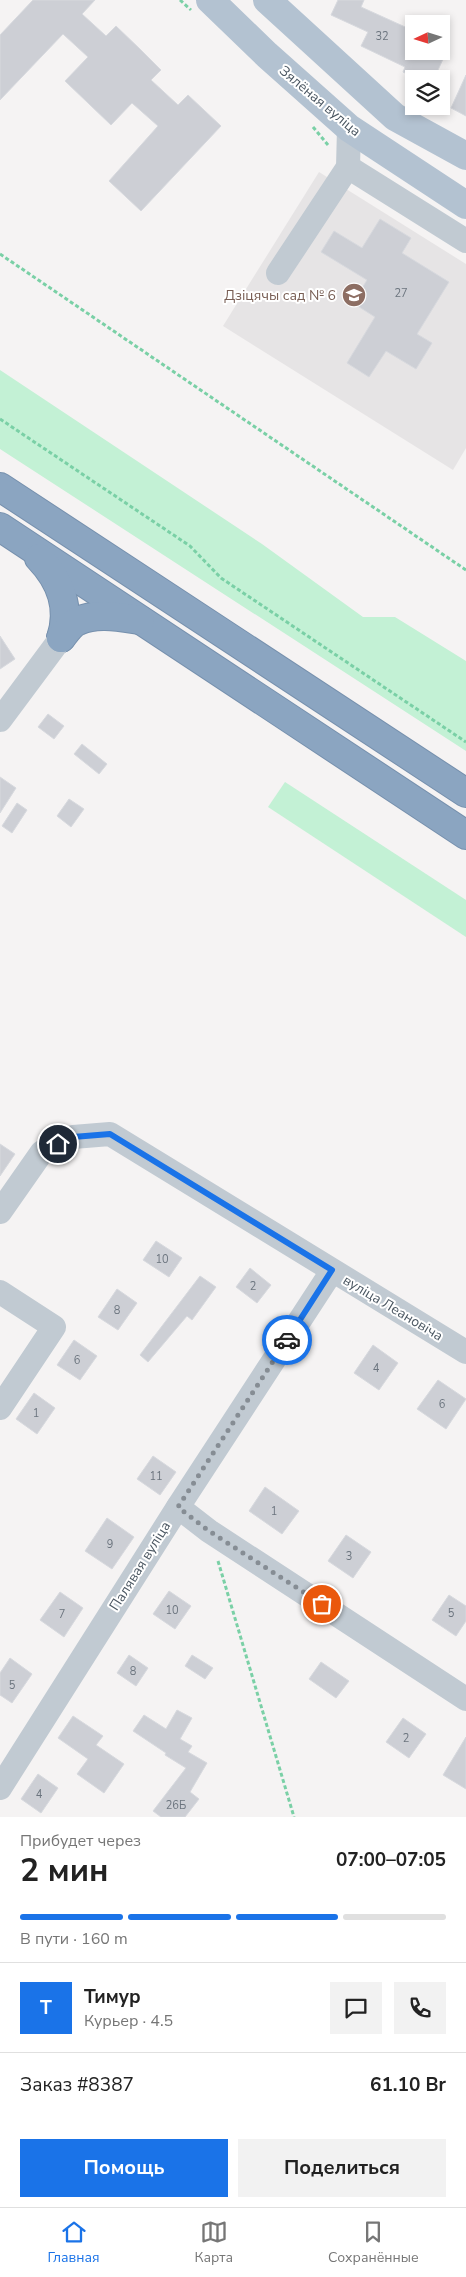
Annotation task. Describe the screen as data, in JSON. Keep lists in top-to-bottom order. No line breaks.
{"streets":{"main road":["Зялёная вуліца"],"street":["вуліца Леановіча","Палявая вуліца"]},"crossings":[["вуліца Леановіча","Палявая вуліца"]],"places":{"school or university":["Дзіцячы сад № 6"]},"house_numbers":["32","27","10","2","8","6","4","6","1","11","1","9","3","10","5","7","8","5","2","4","26Б"],"north":"left","page":{"heading":["2 мин","Прибудет через","07:00–07:05"],"panel":["Тимур","Курьер · 4.5","Заказ #8387","61.10 Br"],"bar":"В пути · 160 m","round":"Т","buttons":["Помощь","Поделиться"],"tabs":["Главная","Карта","Сохранённые"]}}
